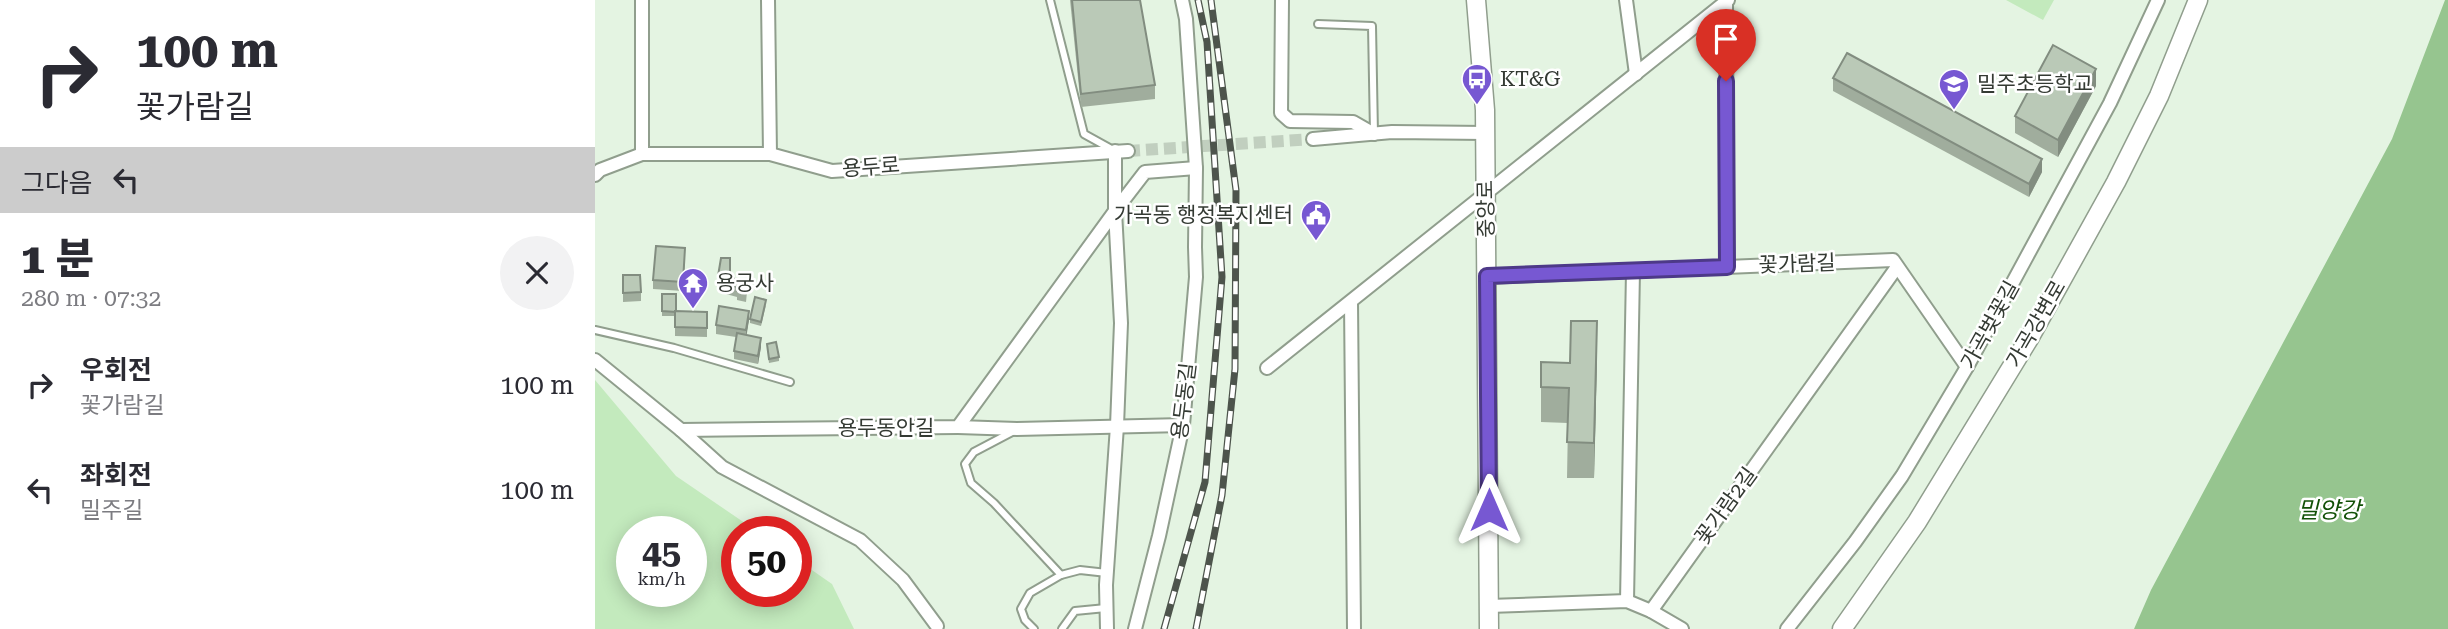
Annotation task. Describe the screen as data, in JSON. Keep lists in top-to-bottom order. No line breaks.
{"streets":{"main road":["중앙로","가곡강변로"],"street":["용두로","꽃가람길","가곡벚꽃길","용두동길","용두동안길","꽃가람2길"]},"crossings":[["중앙로","꽃가람길"],["꽃가람길","꽃가람2길"]],"water":["밀양강"],"places":{"bus stop":["KT&G"],"school or university":["밀주초등학교"],"public building":["가곡동 행정복지센터"],"temple":["용궁사"]},"page":{"turn":["100 m","꽃가람길"],"then":"그다음","heading":["1 분","280 m · 07:32"],"list":[{"name":"우회전","note":"꽃가람길","value":"100 m"},{"name":"좌회전","note":"밀주길","value":"100 m"}],"speed":"45 km/h","limit":"50"}}
